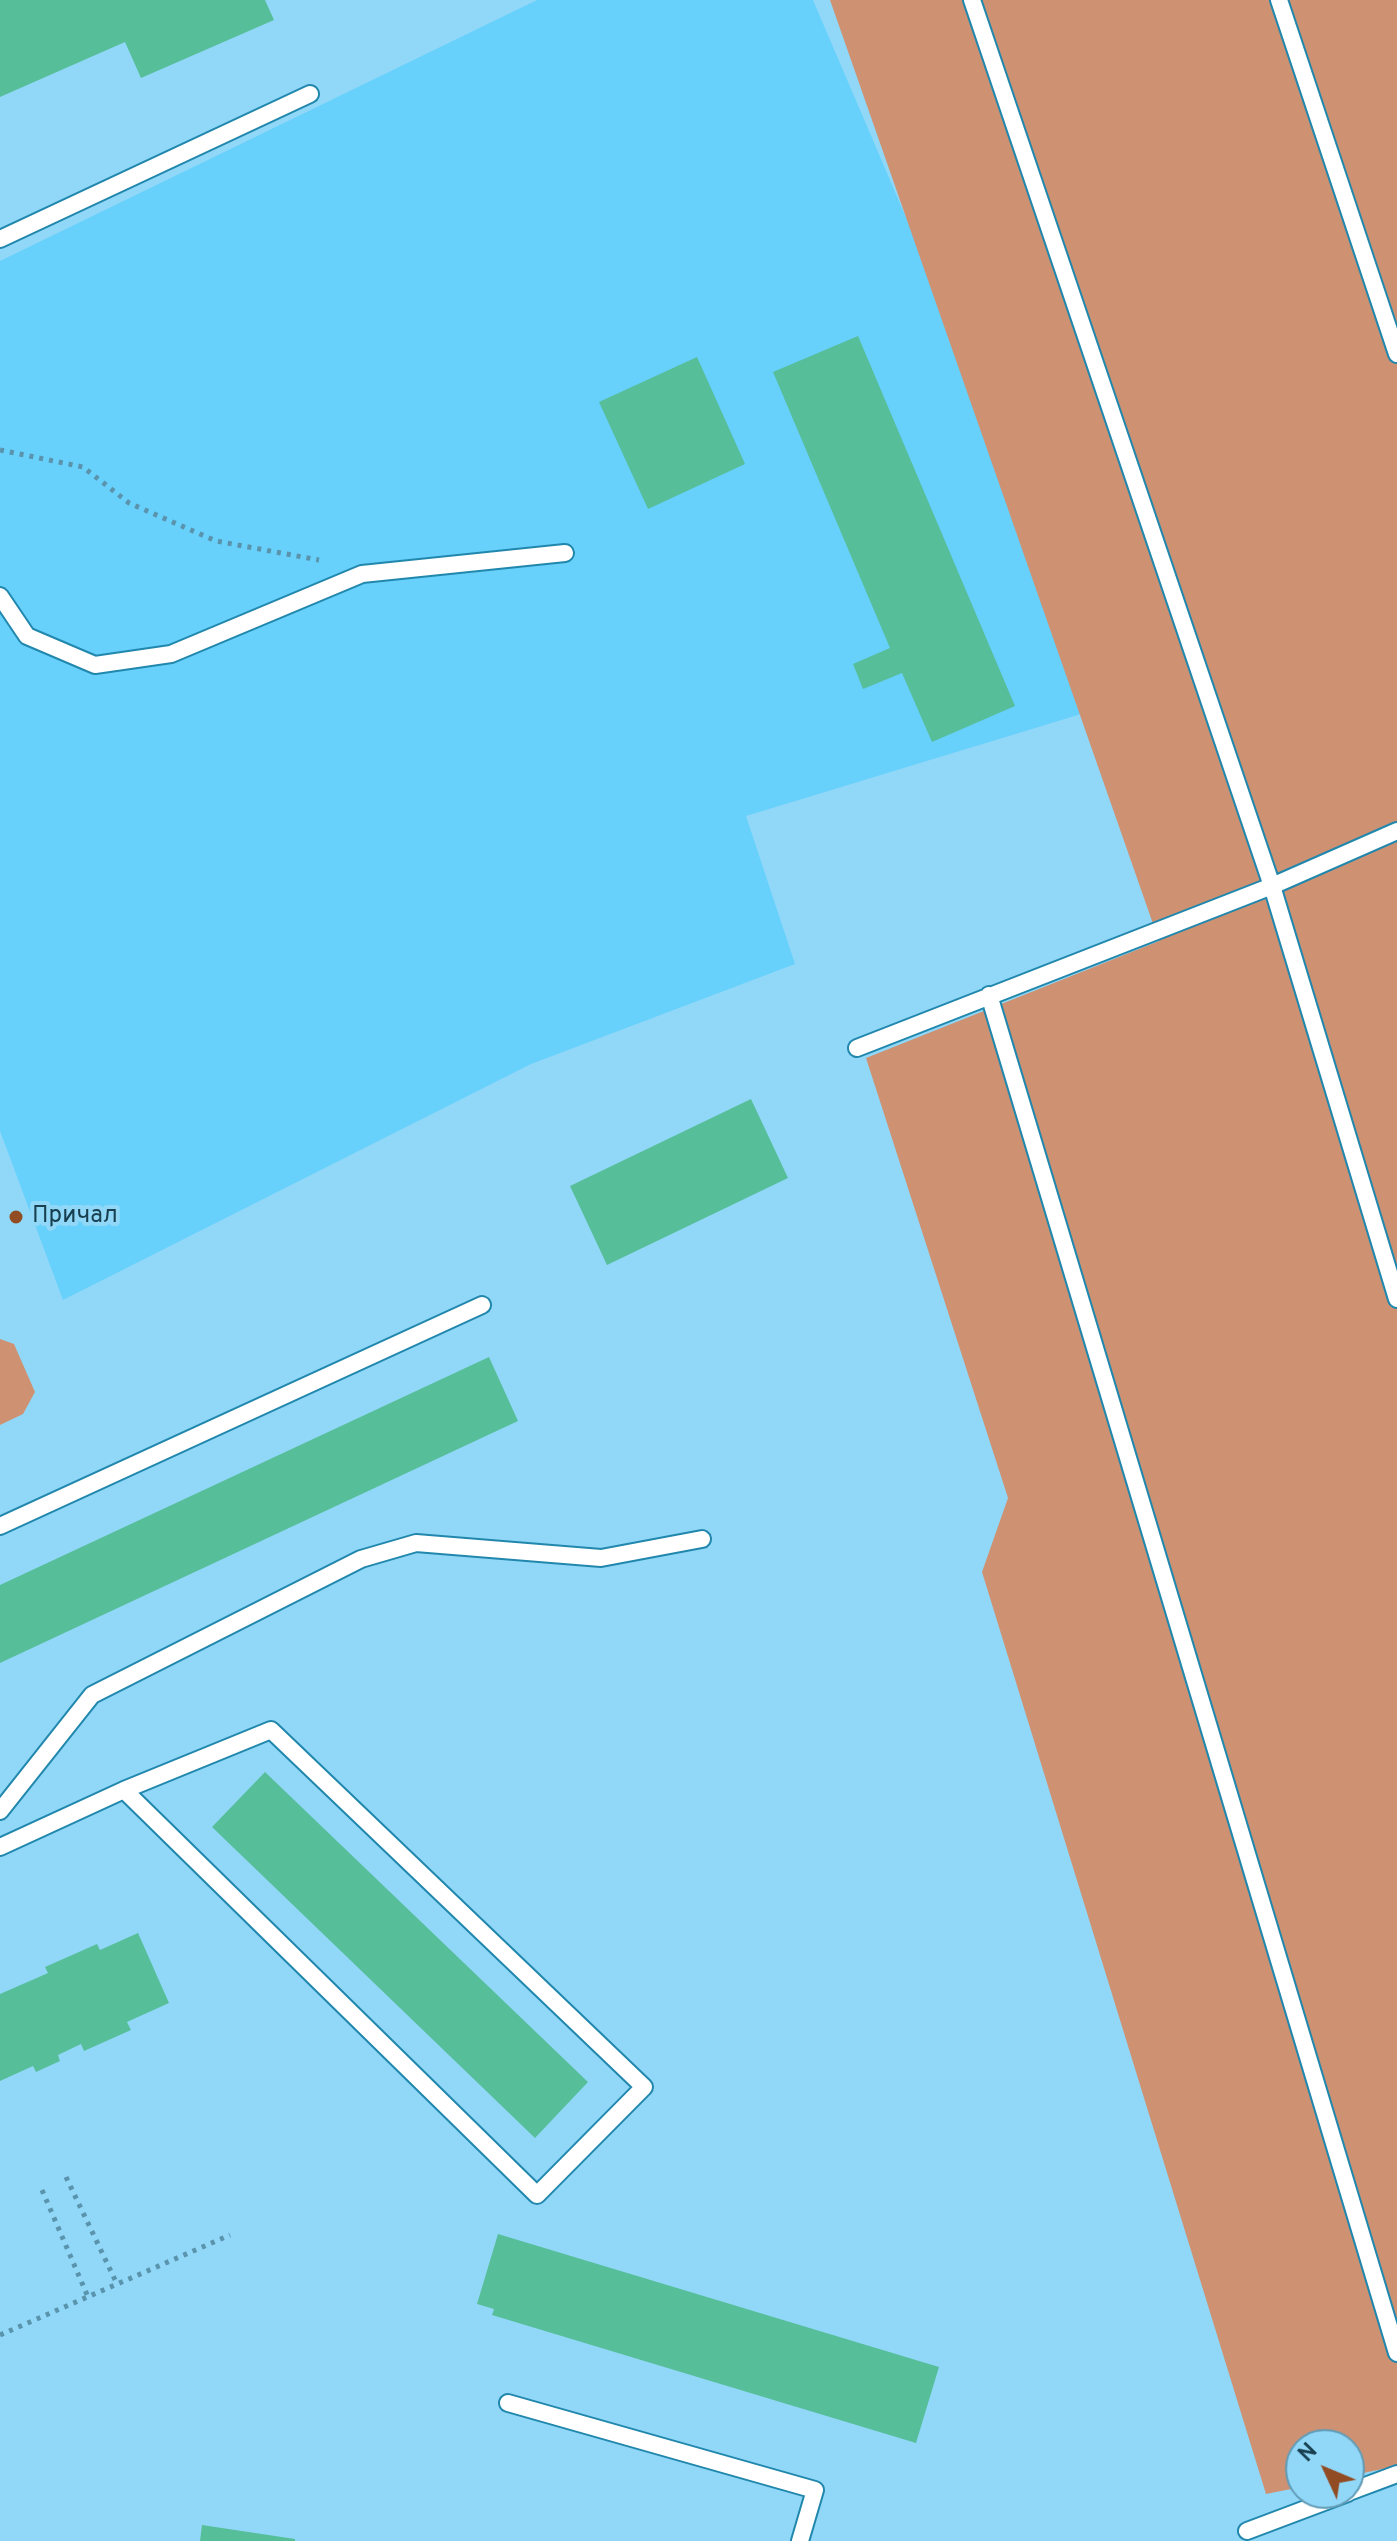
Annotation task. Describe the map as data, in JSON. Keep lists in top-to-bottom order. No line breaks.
{"places":["Причал"],"north":"top left"}
